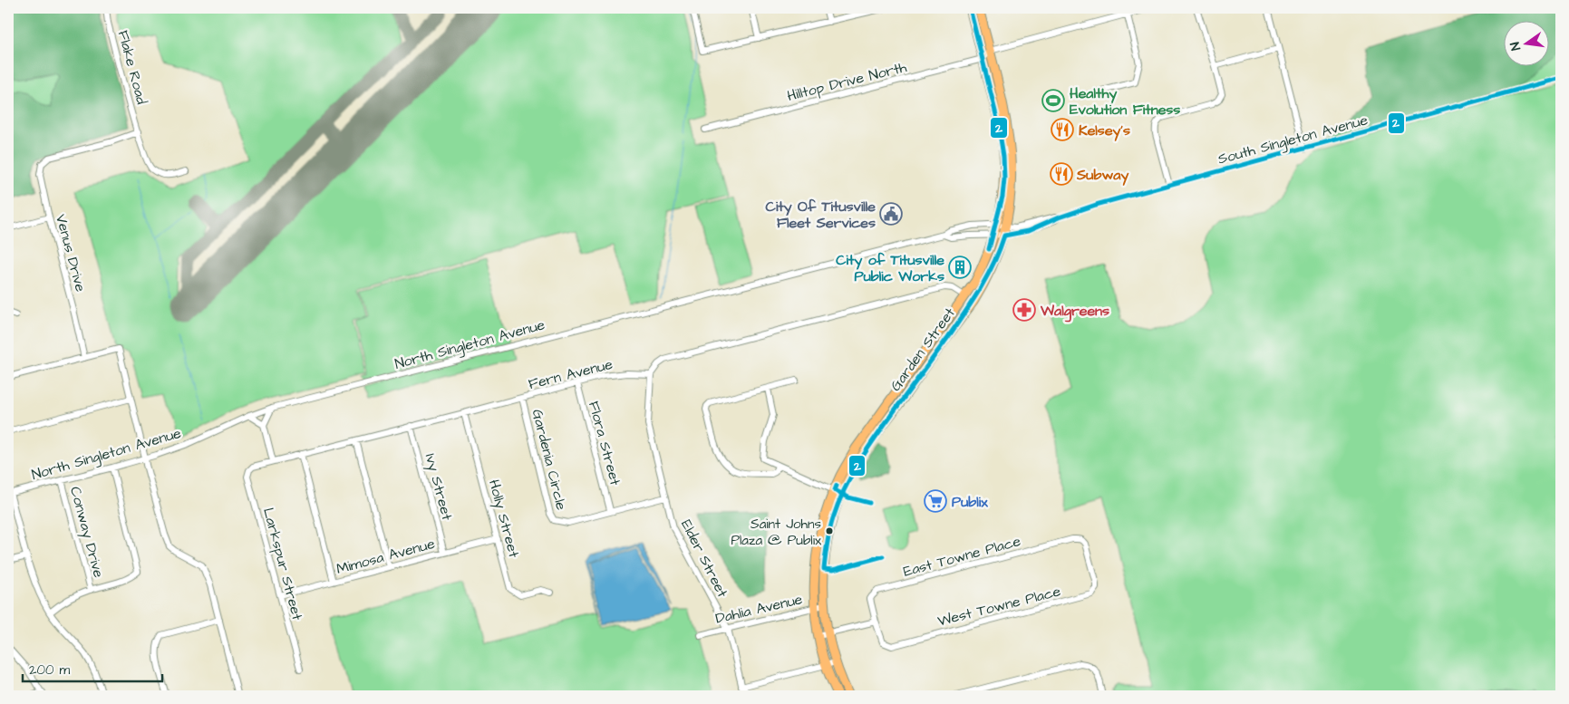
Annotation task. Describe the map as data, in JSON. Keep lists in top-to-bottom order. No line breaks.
{"streets":{"main road":["Garden Street"],"street":["Flake Road","Hilltop Drive North","South Singleton Avenue","Venus Drive","North Singleton Avenue","Fern Avenue","Flora Street","Gardenia Circle","Ivy Street","Holly Street","Conway Drive","Mimosa Avenue","East Towne Place","Elder Street","Larkspur Street","West Towne Place","Dahlia Avenue"]},"crossings":[["Flake Road","Venus Drive"],["Hilltop Drive North","Garden Street"],["South Singleton Avenue","North Singleton Avenue"],["South Singleton Avenue","Garden Street"],["North Singleton Avenue","Garden Street"],["North Singleton Avenue","Conway Drive"],["Garden Street","Dahlia Avenue"],["Fern Avenue","Flora Street"],["Fern Avenue","Gardenia Circle"],["Fern Avenue","Ivy Street"],["Fern Avenue","Holly Street"],["Fern Avenue","Elder Street"],["Fern Avenue","Larkspur Street"],["Flora Street","Gardenia Circle"],["Gardenia Circle","Elder Street"],["Ivy Street","Mimosa Avenue"],["Holly Street","Mimosa Avenue"],["Mimosa Avenue","Larkspur Street"],["East Towne Place","West Towne Place"],["Elder Street","Dahlia Avenue"]],"places":{"sports":["Healthy Evolution Fitness"],"restaurant":["Kelsey's","Subway"],"public building":["City Of Titusville Fleet Services"],"building":["City of Titusville Public Works"],"pharmacy":["Walgreens"],"supermarket":["Publix"],"other":["Saint Johns Plaza @ Publix"]},"lines":["transit line 2"],"scale_bar":"200 m","north":"left"}
